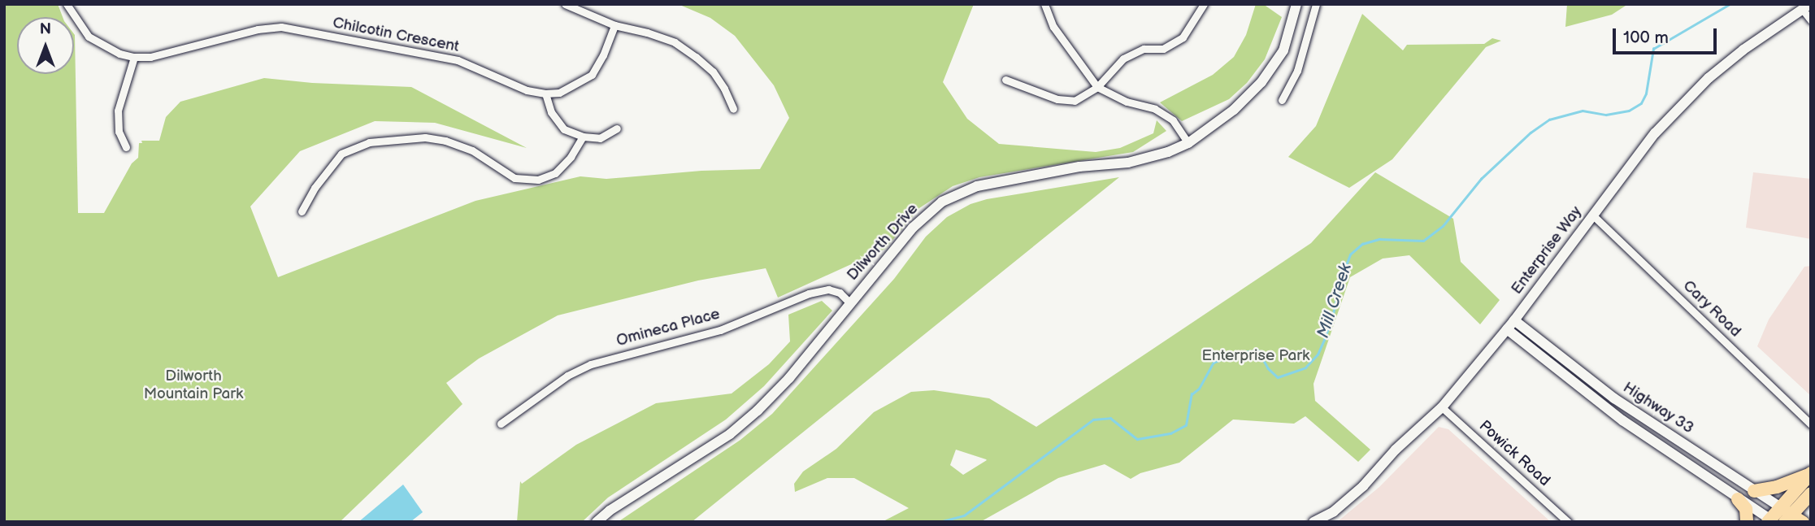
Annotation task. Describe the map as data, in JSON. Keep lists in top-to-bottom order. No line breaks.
{"streets":{"street":["Chilcotin Crescent","Dilworth Drive","Enterprise Way","Cary Road","Omineca Place","Highway 33","Powick Road"]},"crossings":[["Dilworth Drive","Omineca Place"],["Enterprise Way","Cary Road"],["Enterprise Way","Highway 33"],["Enterprise Way","Powick Road"]],"water":["Mill Creek"],"parks":["Enterprise Park","Dilworth Mountain Park"],"scale_bar":"100 m","north":"top"}
